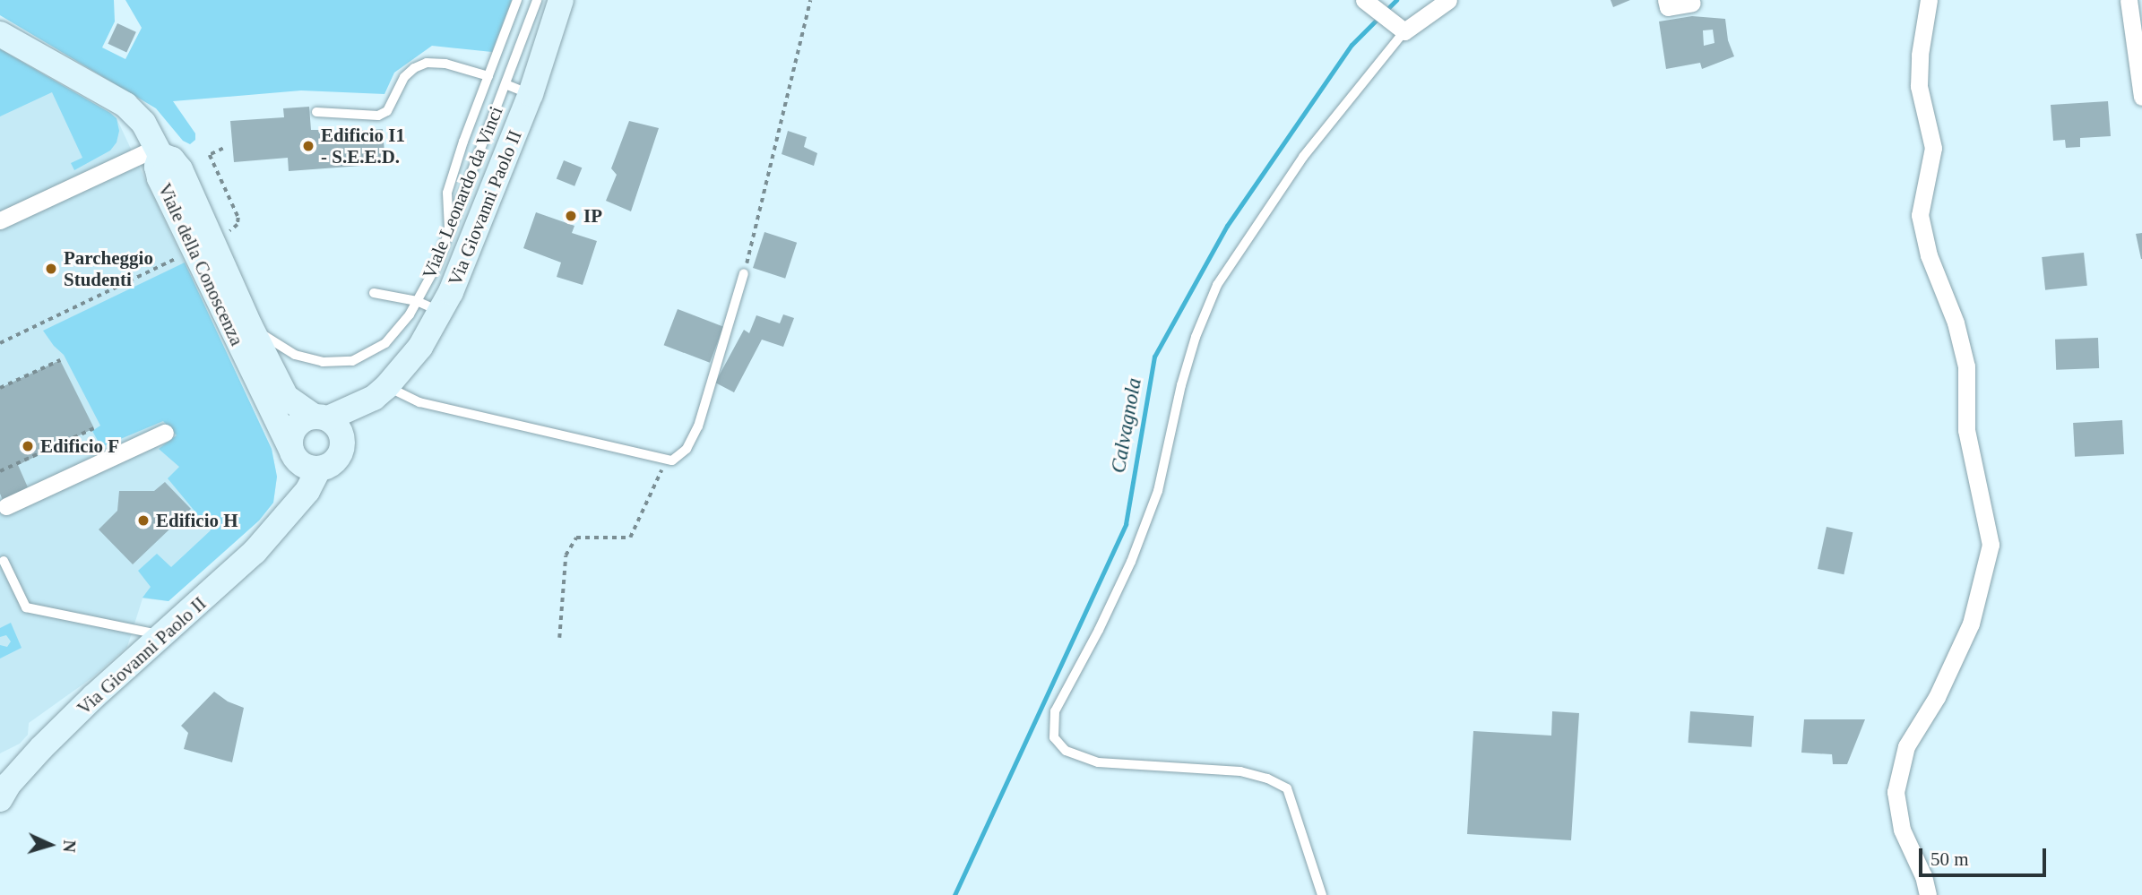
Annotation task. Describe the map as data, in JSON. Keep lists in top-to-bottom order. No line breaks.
{"streets":{"street":["Via Giovanni Paolo II","Viale della Conoscenza"],"lane":["Viale Leonardo da Vinci"]},"crossings":[["Viale Leonardo da Vinci","Via Giovanni Paolo II"],["Viale Leonardo da Vinci","Viale della Conoscenza"],["Via Giovanni Paolo II","Viale della Conoscenza"]],"water":["Calvagnola"],"places":["Edificio I1 - S.E.E.D.","IP","Parcheggio Studenti","Edificio F","Edificio H"],"scale_bar":"50 m","north":"right"}
